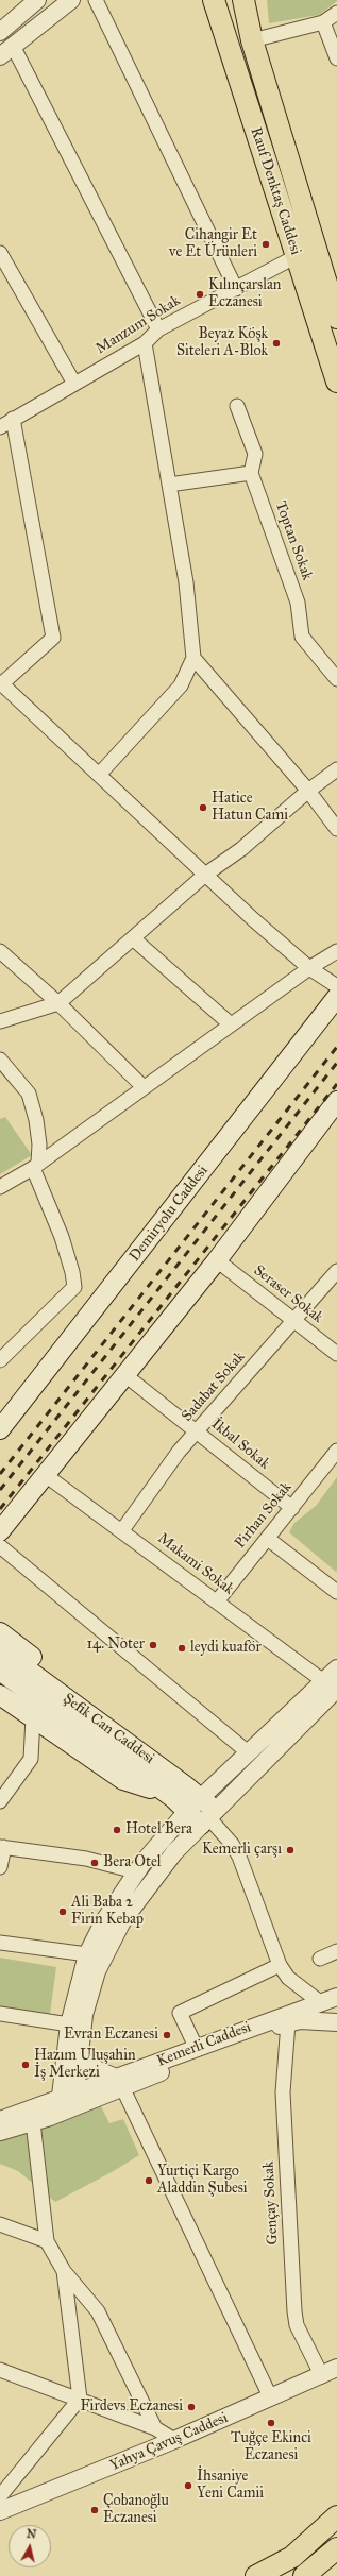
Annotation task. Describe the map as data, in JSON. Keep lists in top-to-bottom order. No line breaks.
{"streets":{"main road":["Rauf Denktaş Caddesi","Demiryolu Caddesi","Şefik Can Caddesi"],"street":["Manzum Sokak","Toptan Sokak","Seraser Sokak","Sadabat Sokak","İkbal Sokak","Pirhan Sokak","Makami Sokak","Kemerli Caddesi","Gençay Sokak","Yahya Çavuş Caddesi"]},"crossings":[["Rauf Denktaş Caddesi","Manzum Sokak"],["Seraser Sokak","Sadabat Sokak"],["Sadabat Sokak","İkbal Sokak"],["Sadabat Sokak","Makami Sokak"],["İkbal Sokak","Pirhan Sokak"],["Pirhan Sokak","Makami Sokak"],["Kemerli Caddesi","Gençay Sokak"],["Gençay Sokak","Yahya Çavuş Caddesi"]],"places":["Cihangir Et ve Et Ürünleri","Kılınçarslan Eczanesi","Beyaz Köşk Siteleri A-Blok","Hatice Hatun Cami","14. Noter","leydi kuaför","Hotel Bera","Kemerli çarşı","Bera Otel","Ali Baba 2 Firin Kebap","Evran Eczanesi","Hazım Uluşahin İş Merkezi","Yurtiçi Kargo Aladdin Şubesi","Firdevs Eczanesi","Tuğçe Ekinci Eczanesi","İhsaniye Yeni Camii","Çobanoğlu Eczanesi"],"north":"top"}
